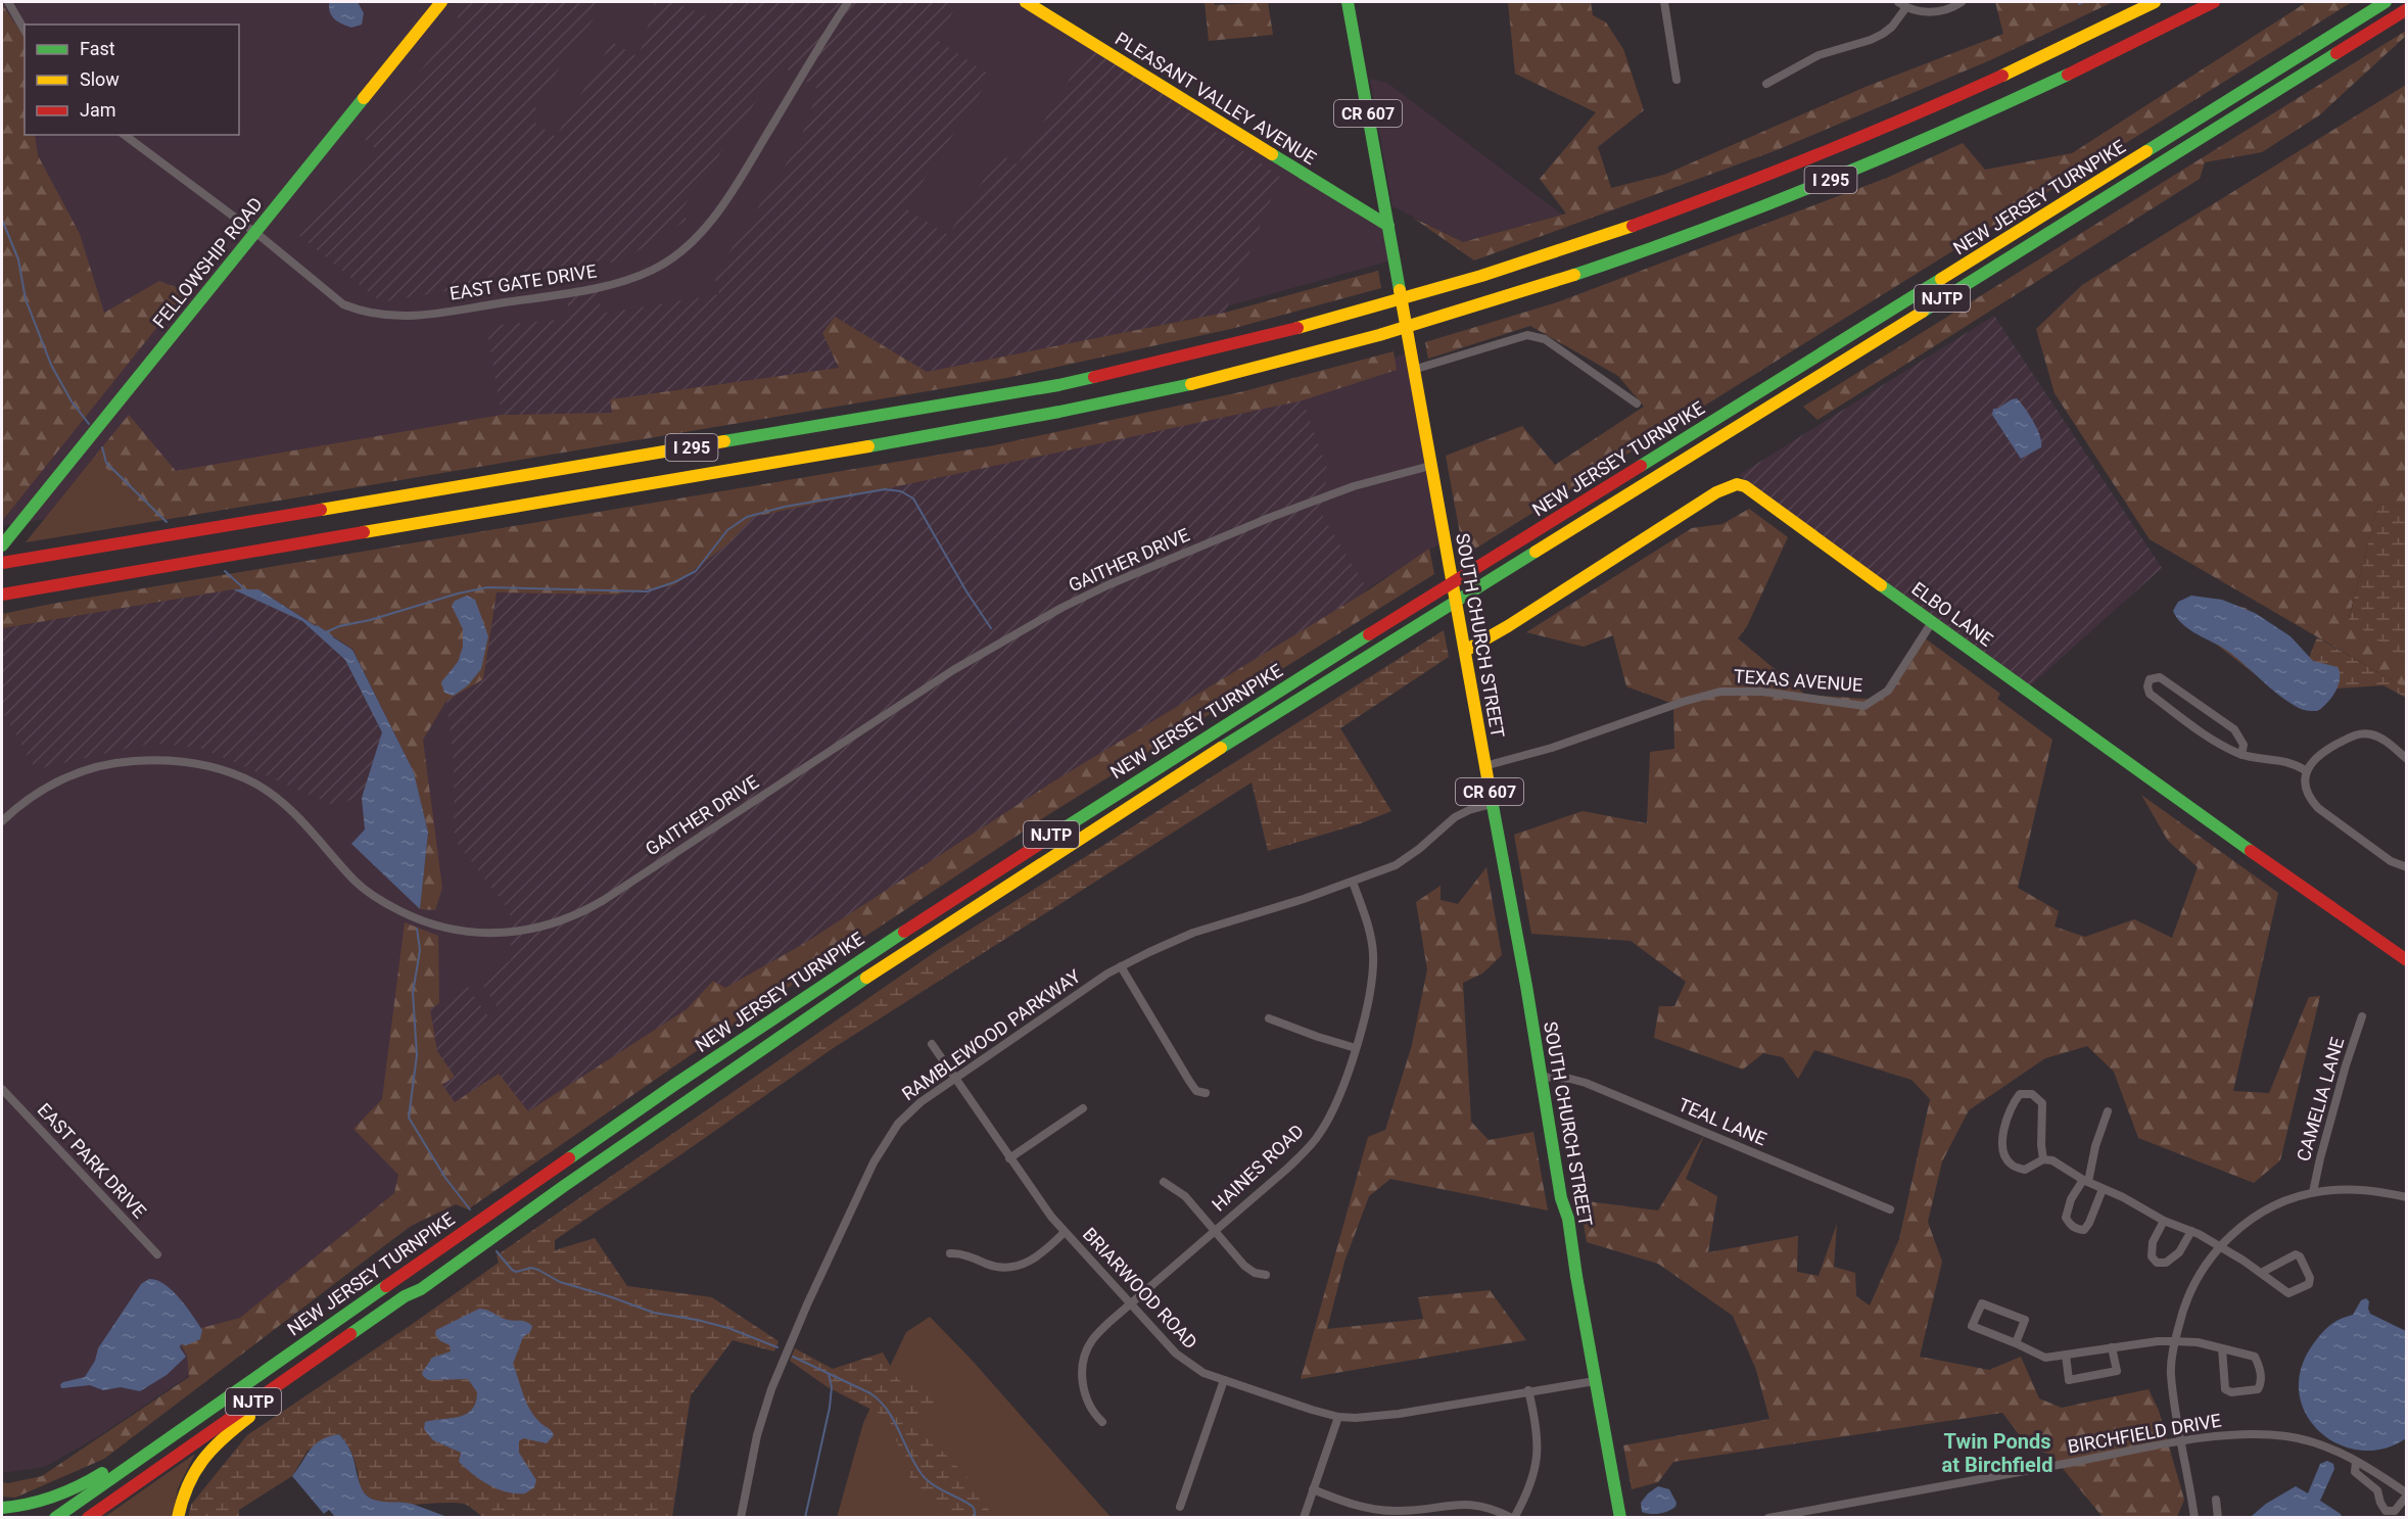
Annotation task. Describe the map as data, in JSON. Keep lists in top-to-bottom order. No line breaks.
{"streets":{"main road":["PLEASANT VALLEY AVENUE","CR 607","I 295","NEW JERSEY TURNPIKE","FELLOWSHIP ROAD","NJTP","ELBO LANE","SOUTH CHURCH STREET"],"street":["EAST GATE DRIVE","GAITHER DRIVE","TEXAS AVENUE","RAMBLEWOOD PARKWAY","CAMELIA LANE","TEAL LANE","EAST PARK DRIVE","HAINES ROAD","BRIARWOOD ROAD","BIRCHFIELD DRIVE"]},"crossings":[["PLEASANT VALLEY AVENUE","SOUTH CHURCH STREET"],["FELLOWSHIP ROAD","EAST GATE DRIVE"],["GAITHER DRIVE","SOUTH CHURCH STREET"],["ELBO LANE","SOUTH CHURCH STREET"],["ELBO LANE","TEXAS AVENUE"],["SOUTH CHURCH STREET","TEXAS AVENUE"],["SOUTH CHURCH STREET","RAMBLEWOOD PARKWAY"],["SOUTH CHURCH STREET","TEAL LANE"],["SOUTH CHURCH STREET","BRIARWOOD ROAD"],["RAMBLEWOOD PARKWAY","HAINES ROAD"],["RAMBLEWOOD PARKWAY","BRIARWOOD ROAD"],["HAINES ROAD","BRIARWOOD ROAD"]],"districts":["Twin Ponds at Birchfield"],"legend":["Fast","Slow","Jam"]}
